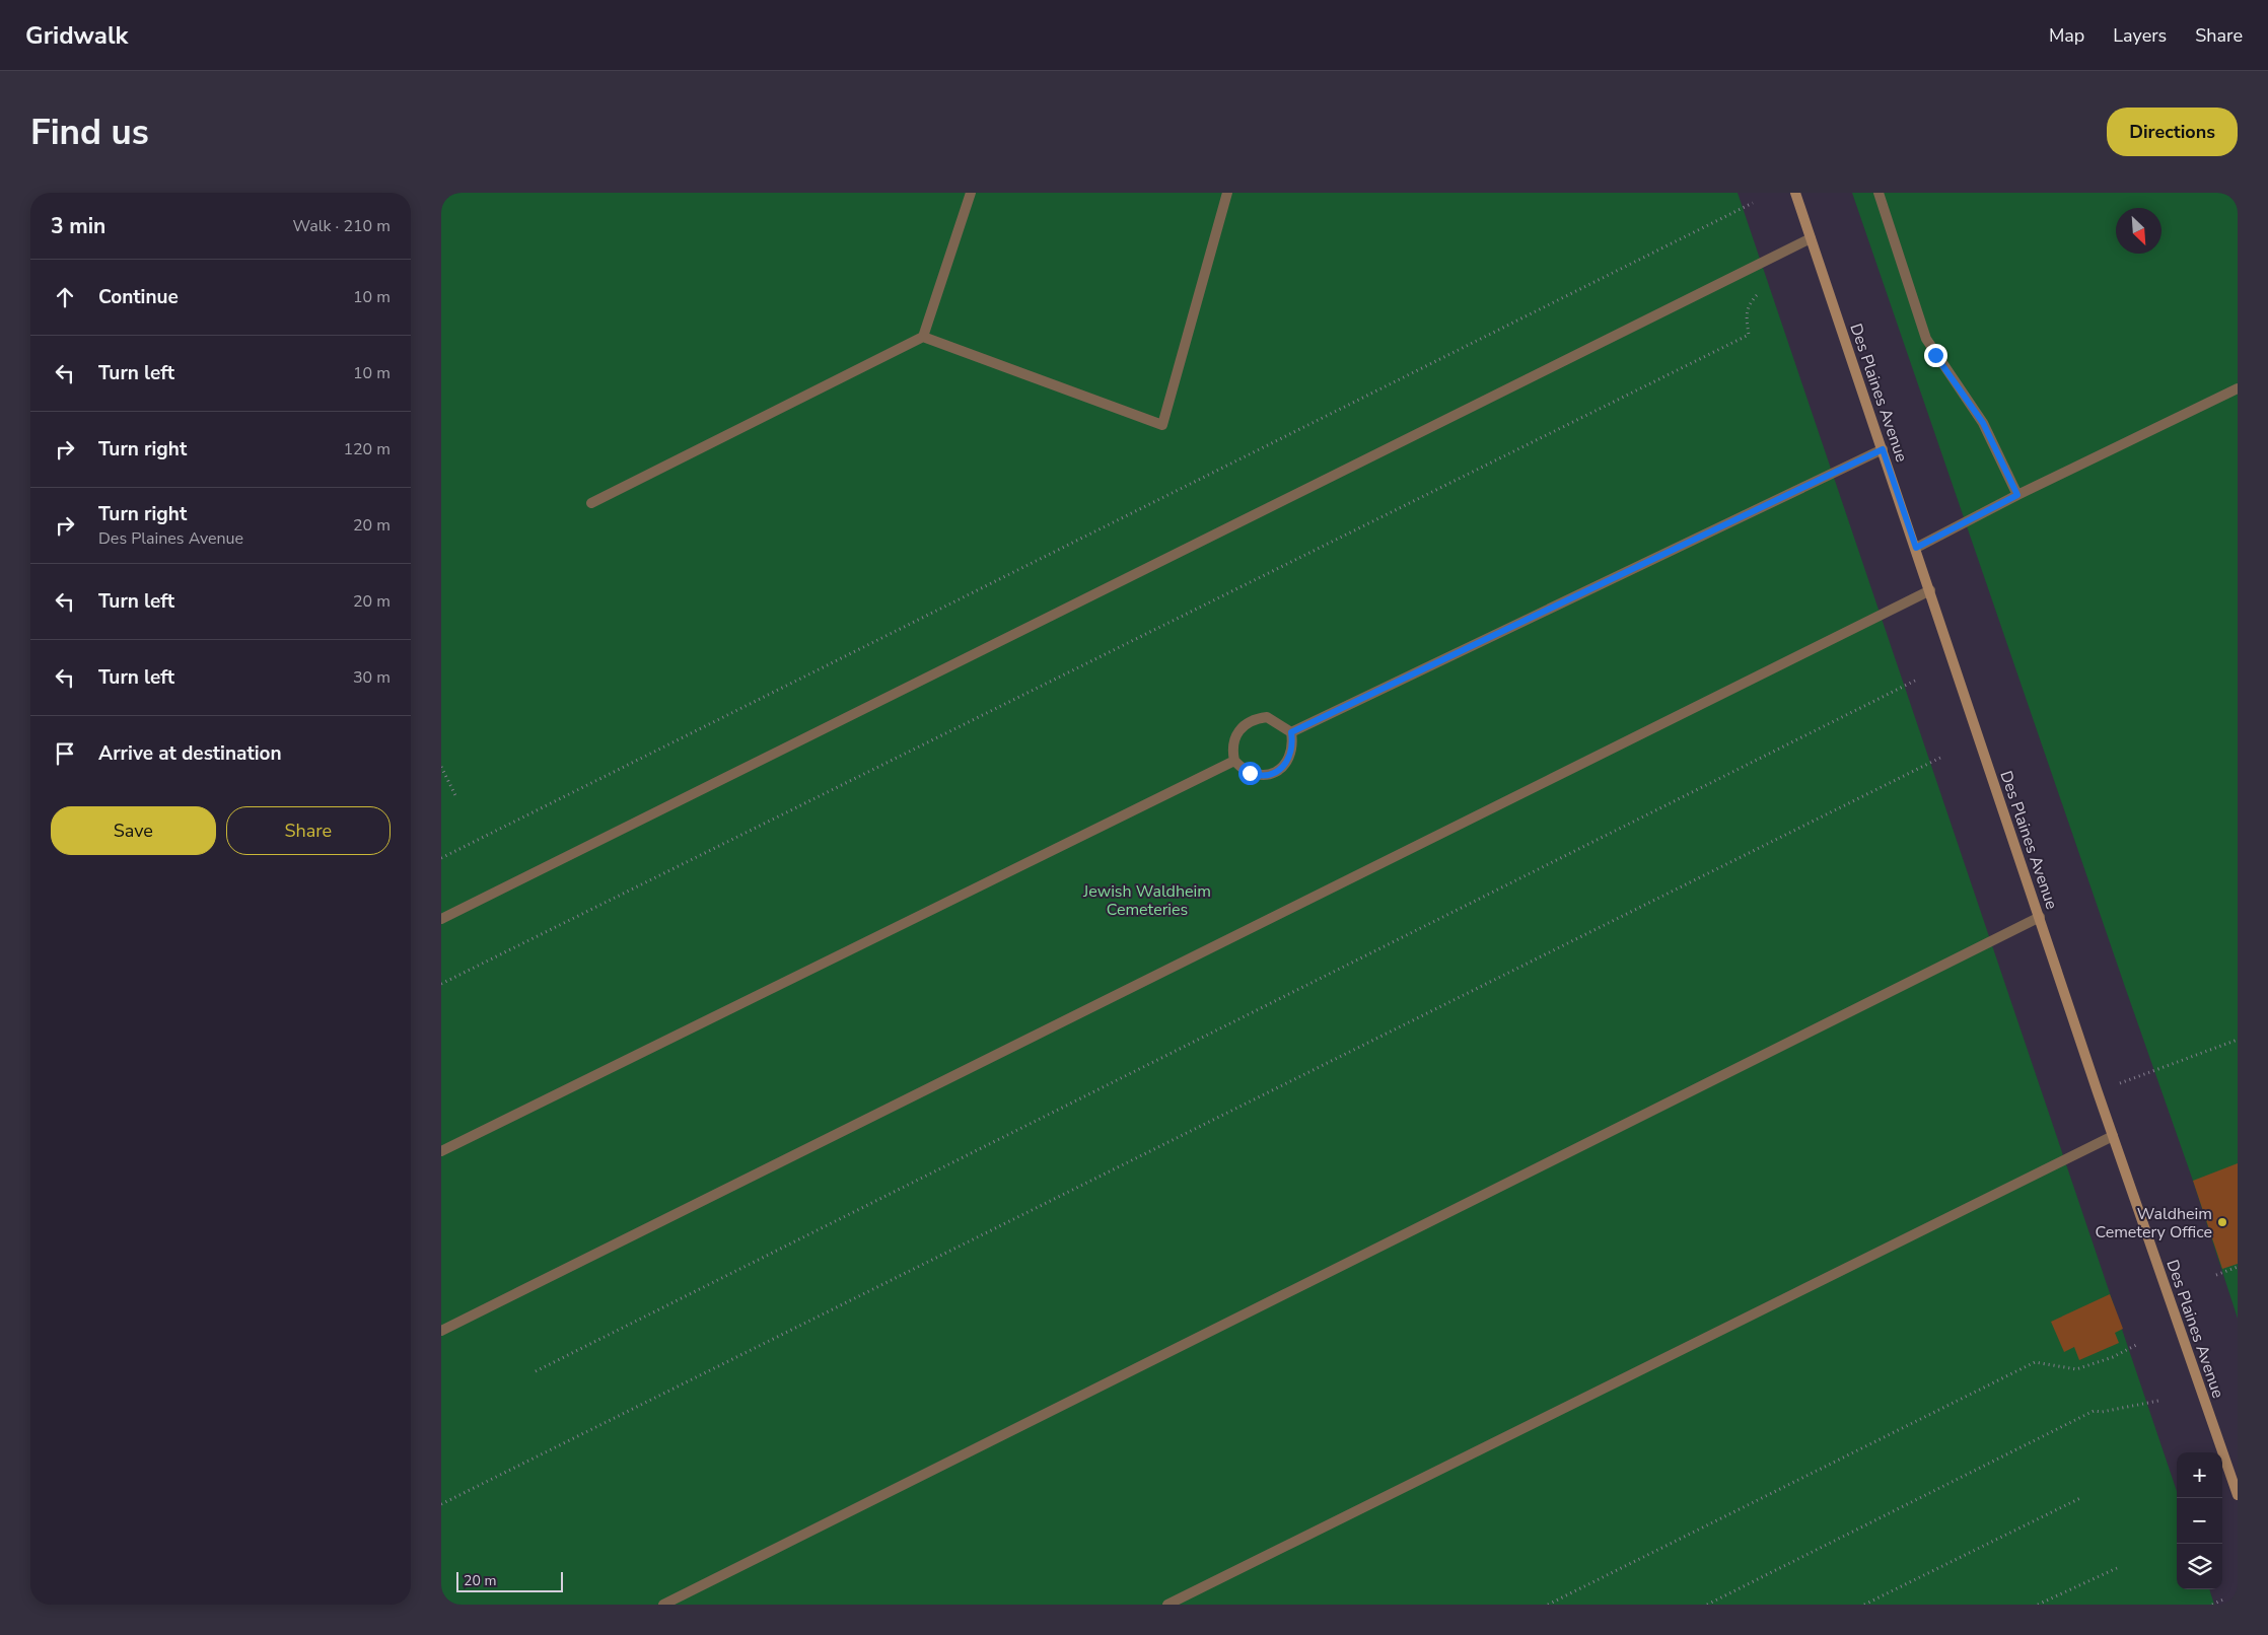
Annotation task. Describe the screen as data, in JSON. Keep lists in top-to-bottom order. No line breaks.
{"streets":{"main road":["Des Plaines Avenue"]},"parks":["Jewish Waldheim Cemeteries"],"places":["Waldheim Cemetery Office"],"scale_bar":"20 m","north":"bottom right","page":{"header":"Gridwalk","nav":["Map","Layers","Share"],"buttons":["Directions",["Save","Share"]],"title":"Find us","heading":["3 min","Walk · 210 m"],"list":[["Continue","10 m"],["Turn left","10 m"],["Turn right","120 m"],["Turn right","Des Plaines Avenue","20 m"],["Turn left","20 m"],["Turn left","30 m"],"Arrive at destination"],"map_buttons":["+","−"],"scale":"20 m"}}
